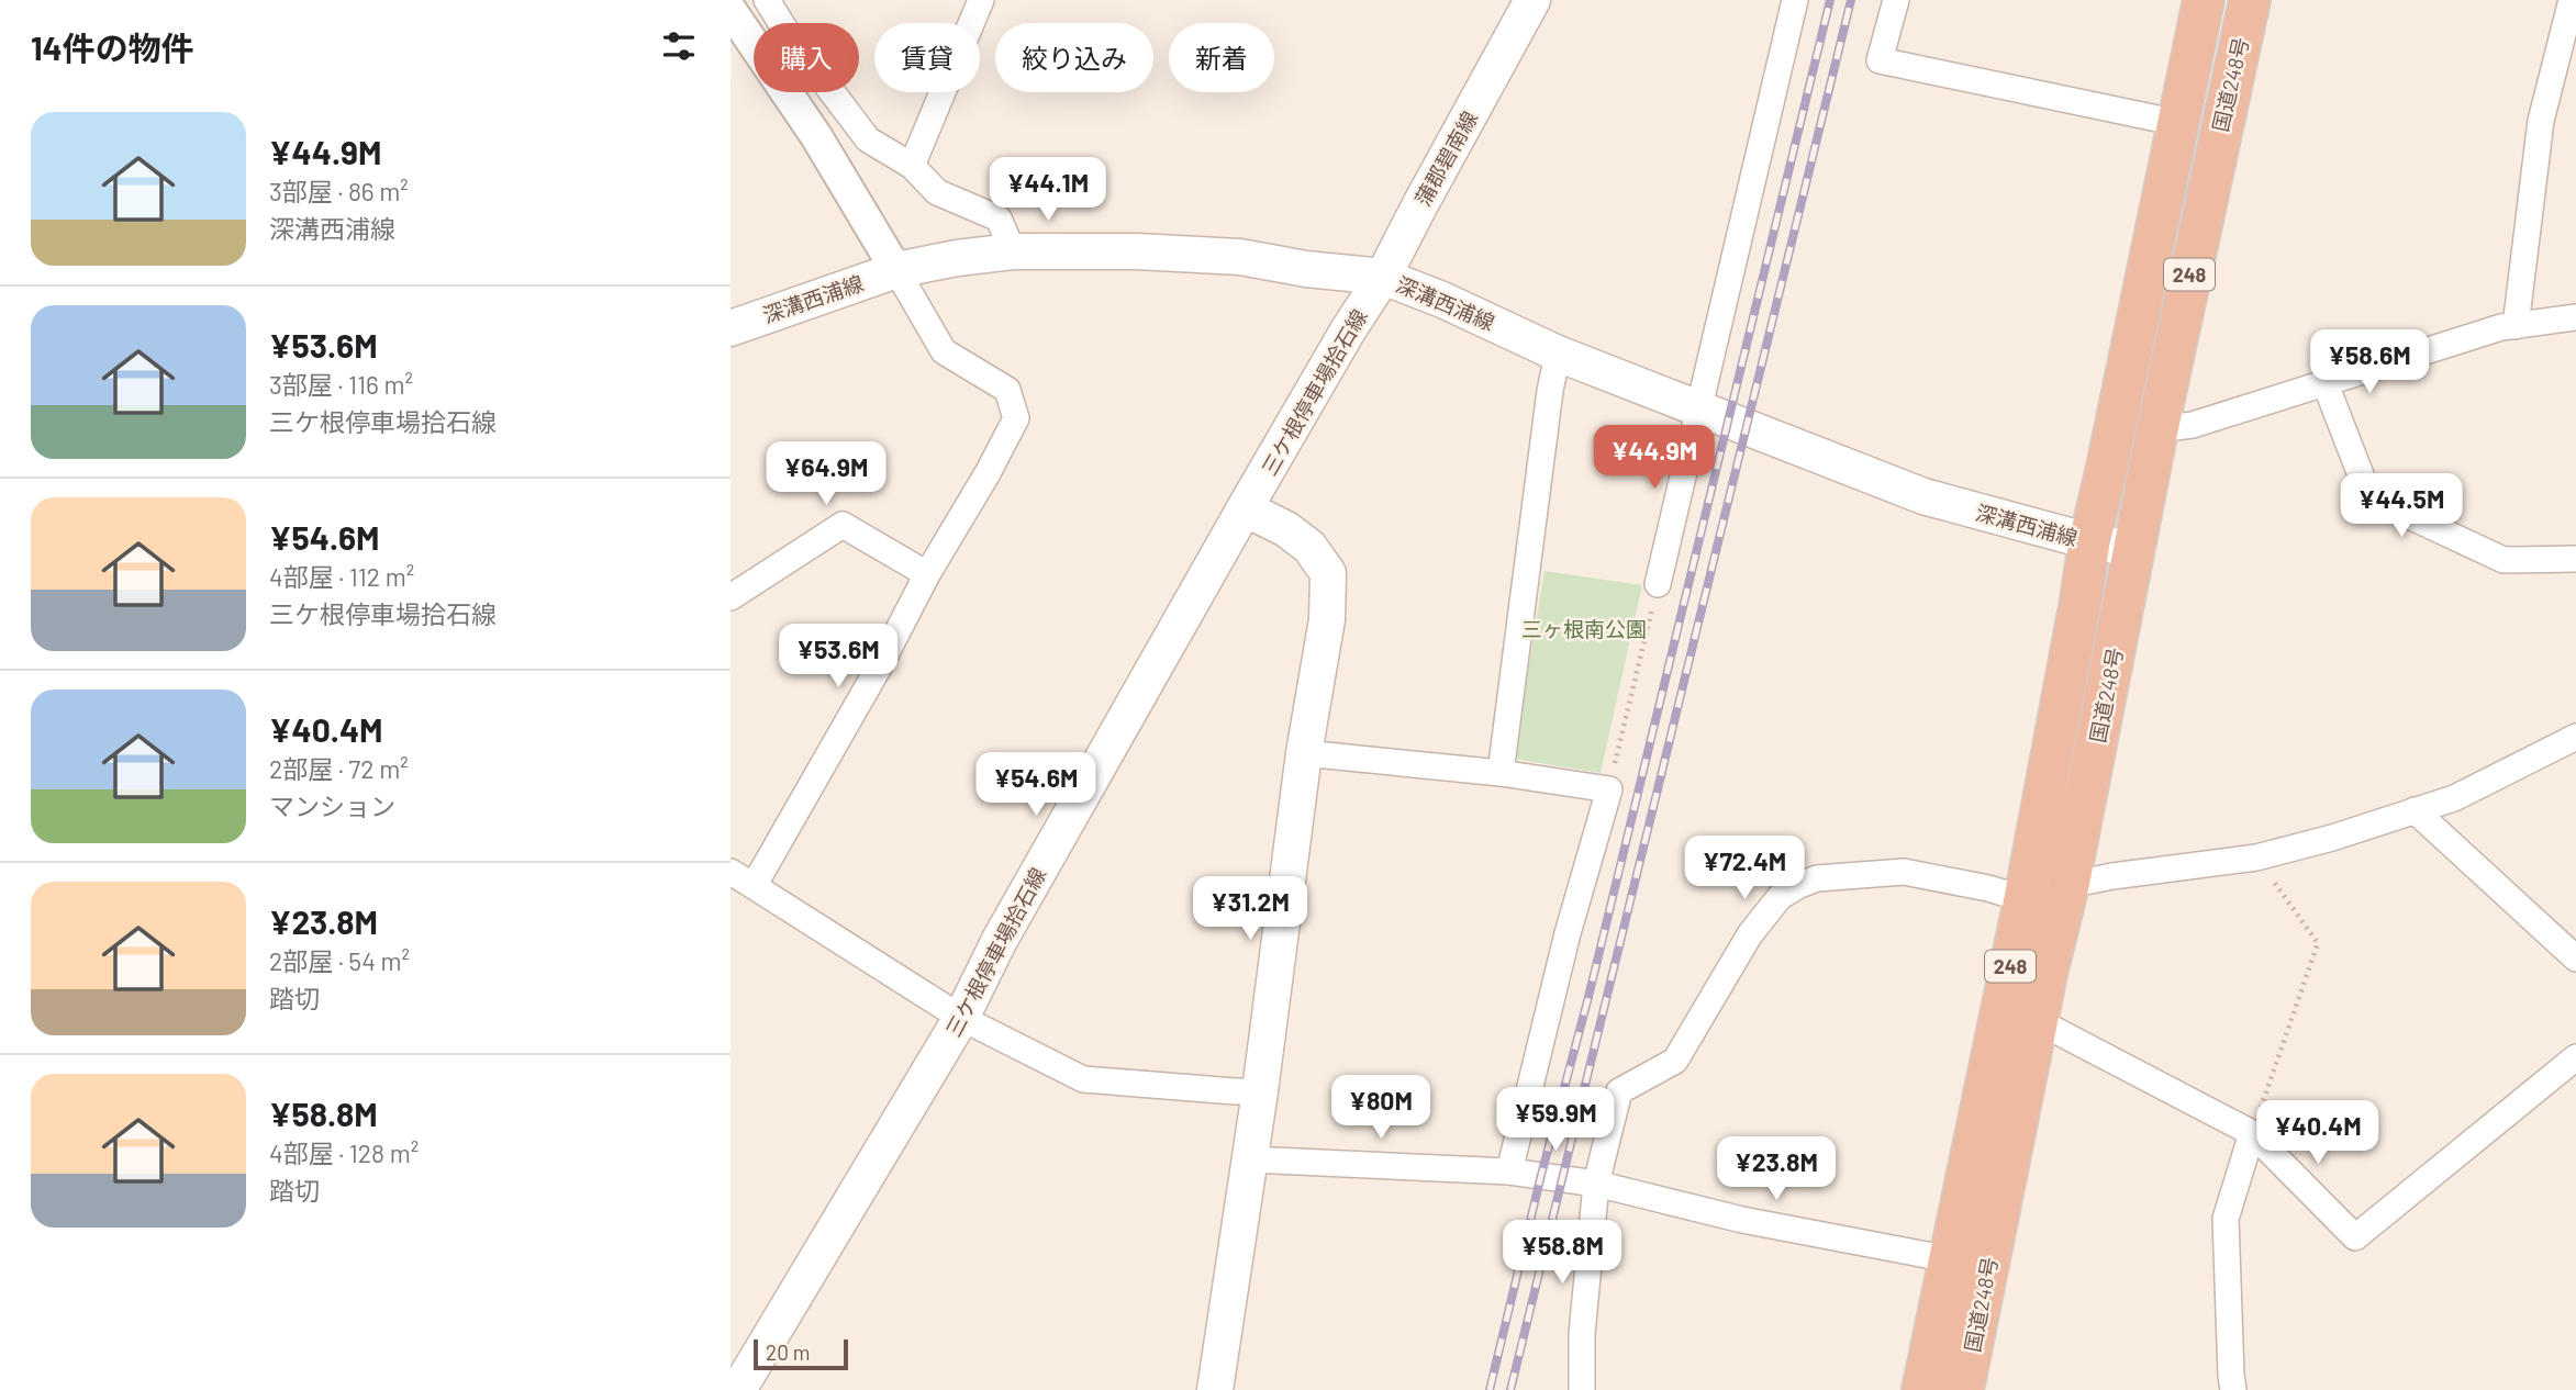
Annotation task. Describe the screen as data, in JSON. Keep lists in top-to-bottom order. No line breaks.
{"streets":{"highway":["国道248号","248"],"main road":["蒲郡碧南線","深溝西浦線","三ケ根停車場拾石線"]},"crossings":[["国道248号","深溝西浦線"],["蒲郡碧南線","深溝西浦線"],["蒲郡碧南線","三ケ根停車場拾石線"],["深溝西浦線","三ケ根停車場拾石線"]],"parks":["三ヶ根南公園"],"scale_bar":"20 m","page":{"heading":"14件の物件","chip":["購入","賃貸","絞り込み","新着"],"list":[{"name":"¥44.9M","note":"3部屋 · 86 m² · 深溝西浦線"},{"name":"¥53.6M","note":"3部屋 · 116 m² · 三ケ根停車場拾石線"},{"name":"¥54.6M","note":"4部屋 · 112 m² · 三ケ根停車場拾石線"},{"name":"¥40.4M","note":"2部屋 · 72 m² · マンション"},{"name":"¥23.8M","note":"2部屋 · 54 m² · 踏切"},{"name":"¥58.8M","note":"4部屋 · 128 m² · 踏切"}],"price":["¥44.1M","¥58.6M","¥44.9M","¥64.9M","¥44.5M","¥53.6M","¥54.6M","¥72.4M","¥31.2M","¥80M","¥59.9M","¥40.4M","¥23.8M","¥58.8M"],"scale":"20 m"}}
